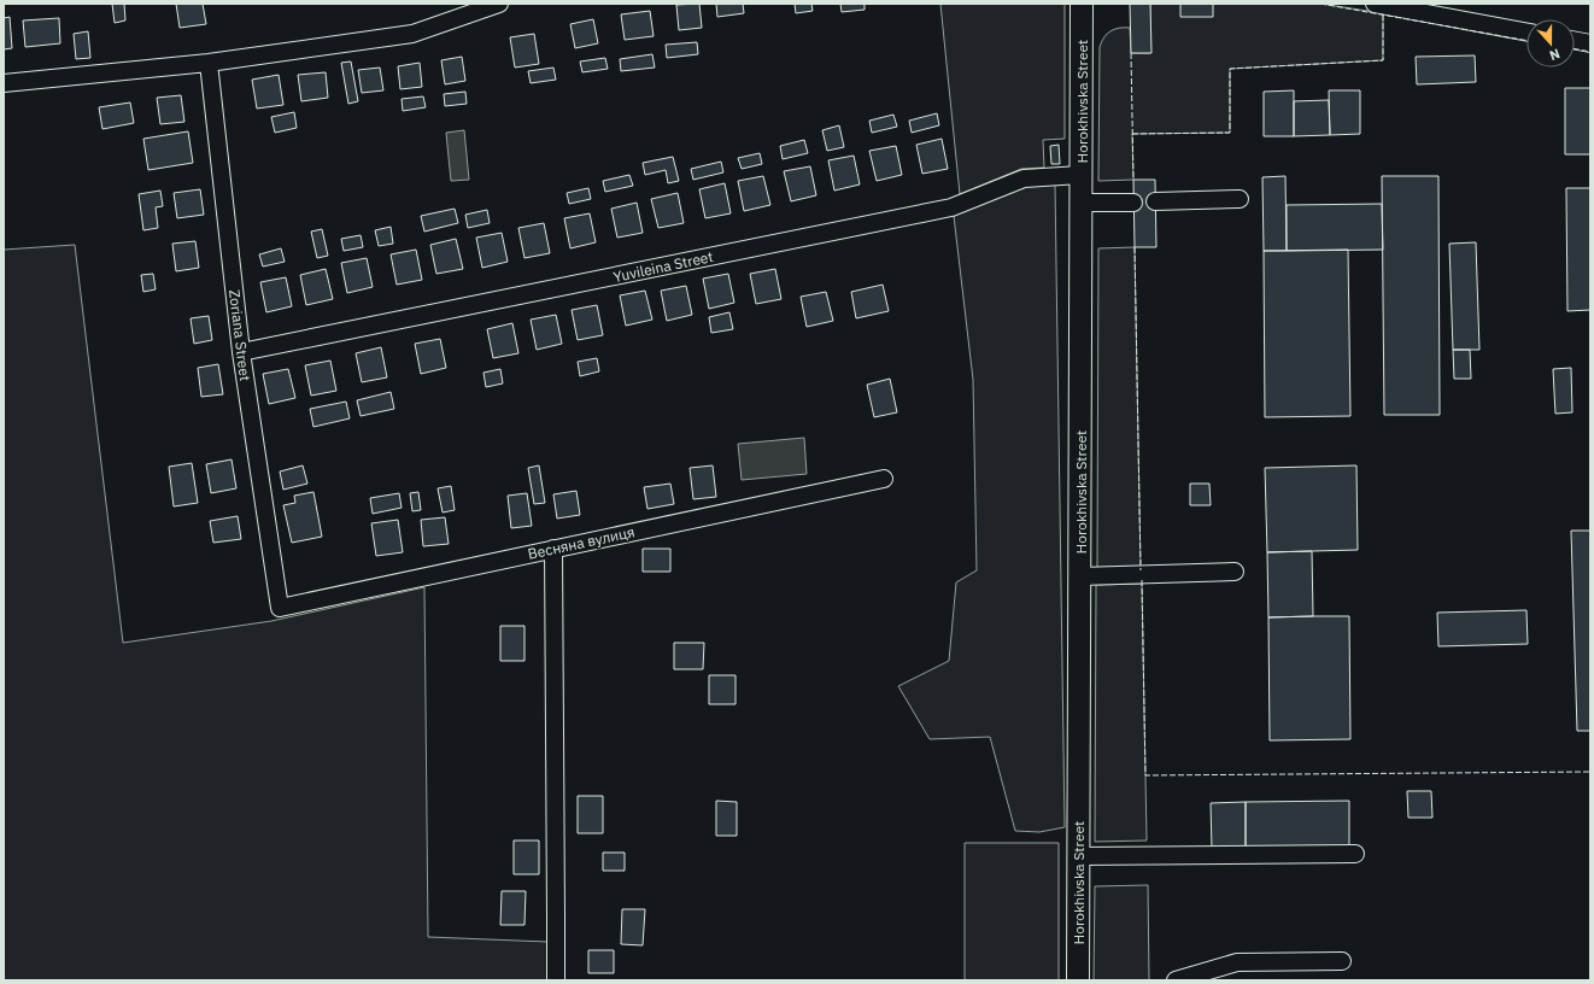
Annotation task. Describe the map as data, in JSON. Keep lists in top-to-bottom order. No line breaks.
{"streets":{"main road":["Horokhivska Street"],"street":["Yuvileina Street","Zoriana Street","Весняна вулиця"]},"crossings":[["Horokhivska Street","Yuvileina Street"],["Yuvileina Street","Zoriana Street"],["Zoriana Street","Весняна вулиця"]],"north":"bottom"}
